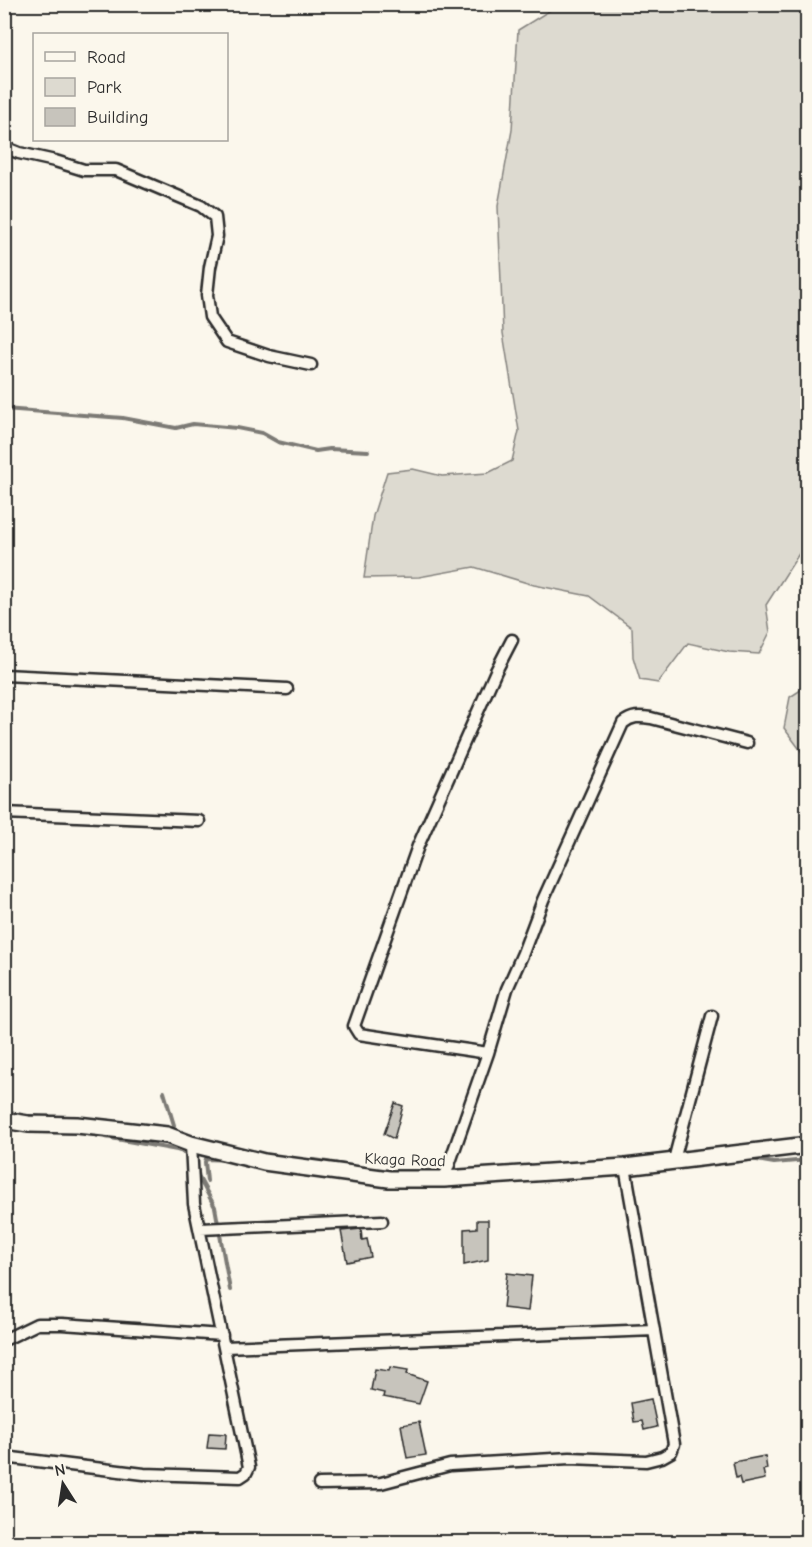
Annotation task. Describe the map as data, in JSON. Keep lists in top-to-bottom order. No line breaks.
{"streets":{"street":["Kkaga Road"]},"legend":["Road","Park","Building"],"north":"top"}
